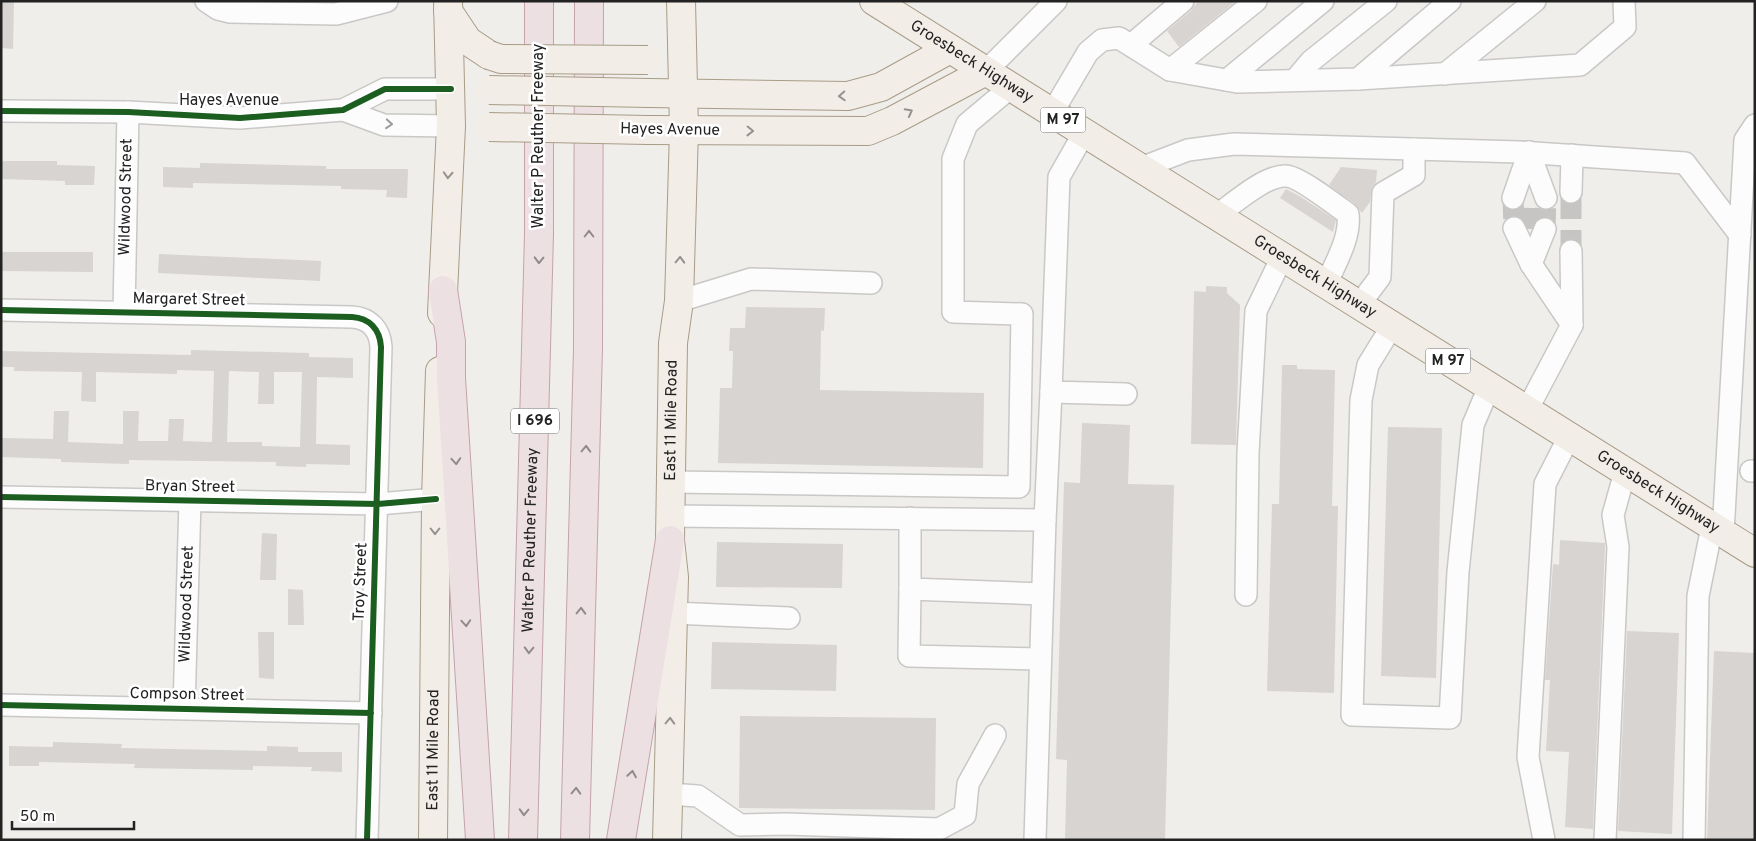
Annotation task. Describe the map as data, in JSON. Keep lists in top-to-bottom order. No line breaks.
{"streets":{"highway":["Walter P Reuther Freeway","I 696"],"main road":["Groesbeck Highway","Hayes Avenue","M 97","East 11 Mile Road"],"street":["Wildwood Street","Margaret Street","Bryan Street","Troy Street","Compson Street"]},"crossings":[["Groesbeck Highway","Hayes Avenue"],["Hayes Avenue","Wildwood Street"],["Hayes Avenue","East 11 Mile Road"],["Wildwood Street","Margaret Street"],["Wildwood Street","Bryan Street"],["Wildwood Street","Compson Street"],["Margaret Street","Troy Street"],["East 11 Mile Road","Bryan Street"],["Bryan Street","Troy Street"],["Troy Street","Compson Street"]],"scale_bar":"50 m"}
